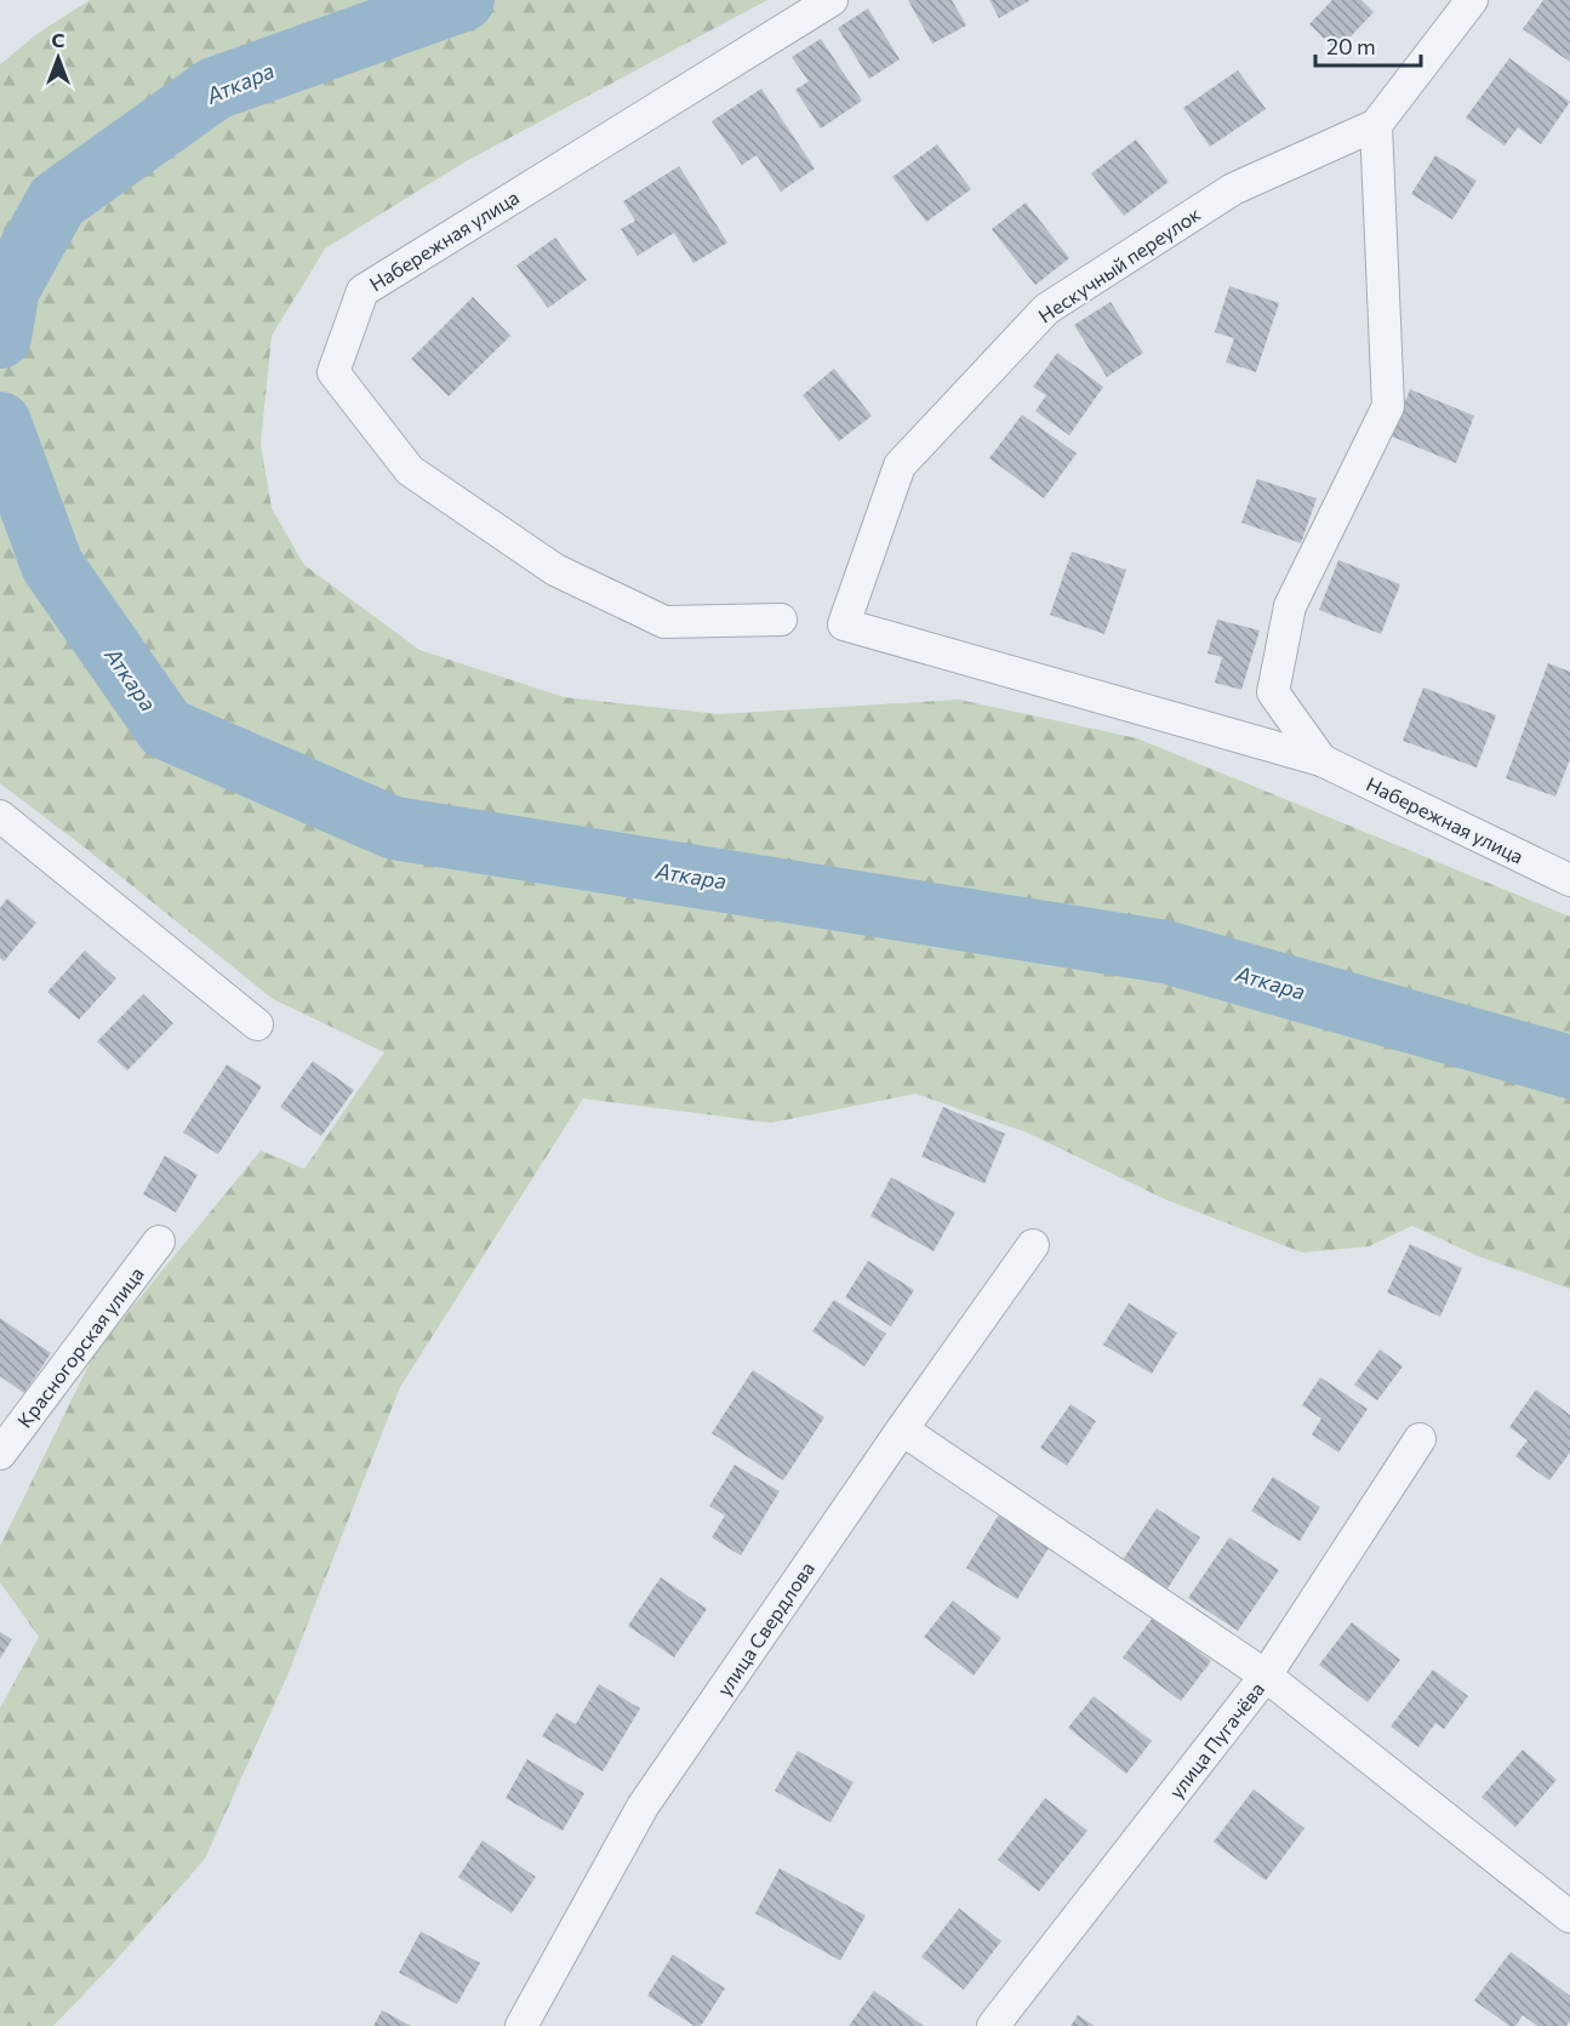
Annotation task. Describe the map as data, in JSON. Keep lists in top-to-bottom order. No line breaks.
{"streets":{"street":["Набережная улица","Нескучный переулок","Красногорская улица","улица Свердлова","улица Пугачёва"]},"crossings":[["Набережная улица","Нескучный переулок"]],"water":["Аткара"],"scale_bar":"20 m","north":"top"}
